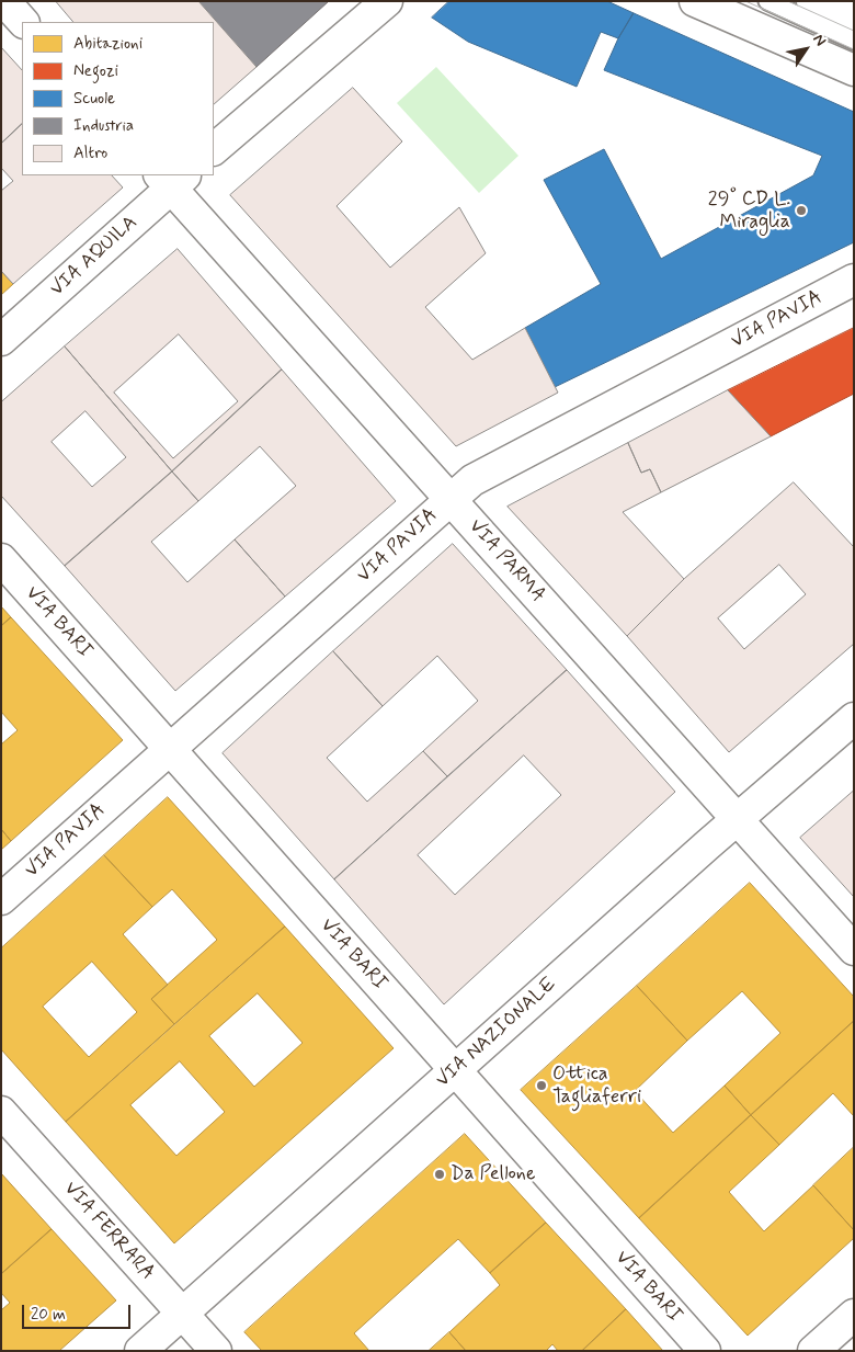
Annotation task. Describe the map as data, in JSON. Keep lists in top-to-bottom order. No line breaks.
{"streets":{"street":["VIA AQUILA","VIA PAVIA","VIA PARMA","VIA BARI","VIA NAZIONALE","VIA FERRARA"]},"crossings":[["VIA AQUILA","VIA PARMA"],["VIA PAVIA","VIA PARMA"],["VIA PAVIA","VIA BARI"],["VIA PARMA","VIA NAZIONALE"],["VIA BARI","VIA NAZIONALE"],["VIA NAZIONALE","VIA FERRARA"]],"places":["29° CD L. Miraglia","Ottica Tagliaferri","Da Pellone"],"legend":["Abitazioni","Negozi","Scuole","Industria","Altro"],"scale_bar":"20 m","north":"top right"}
